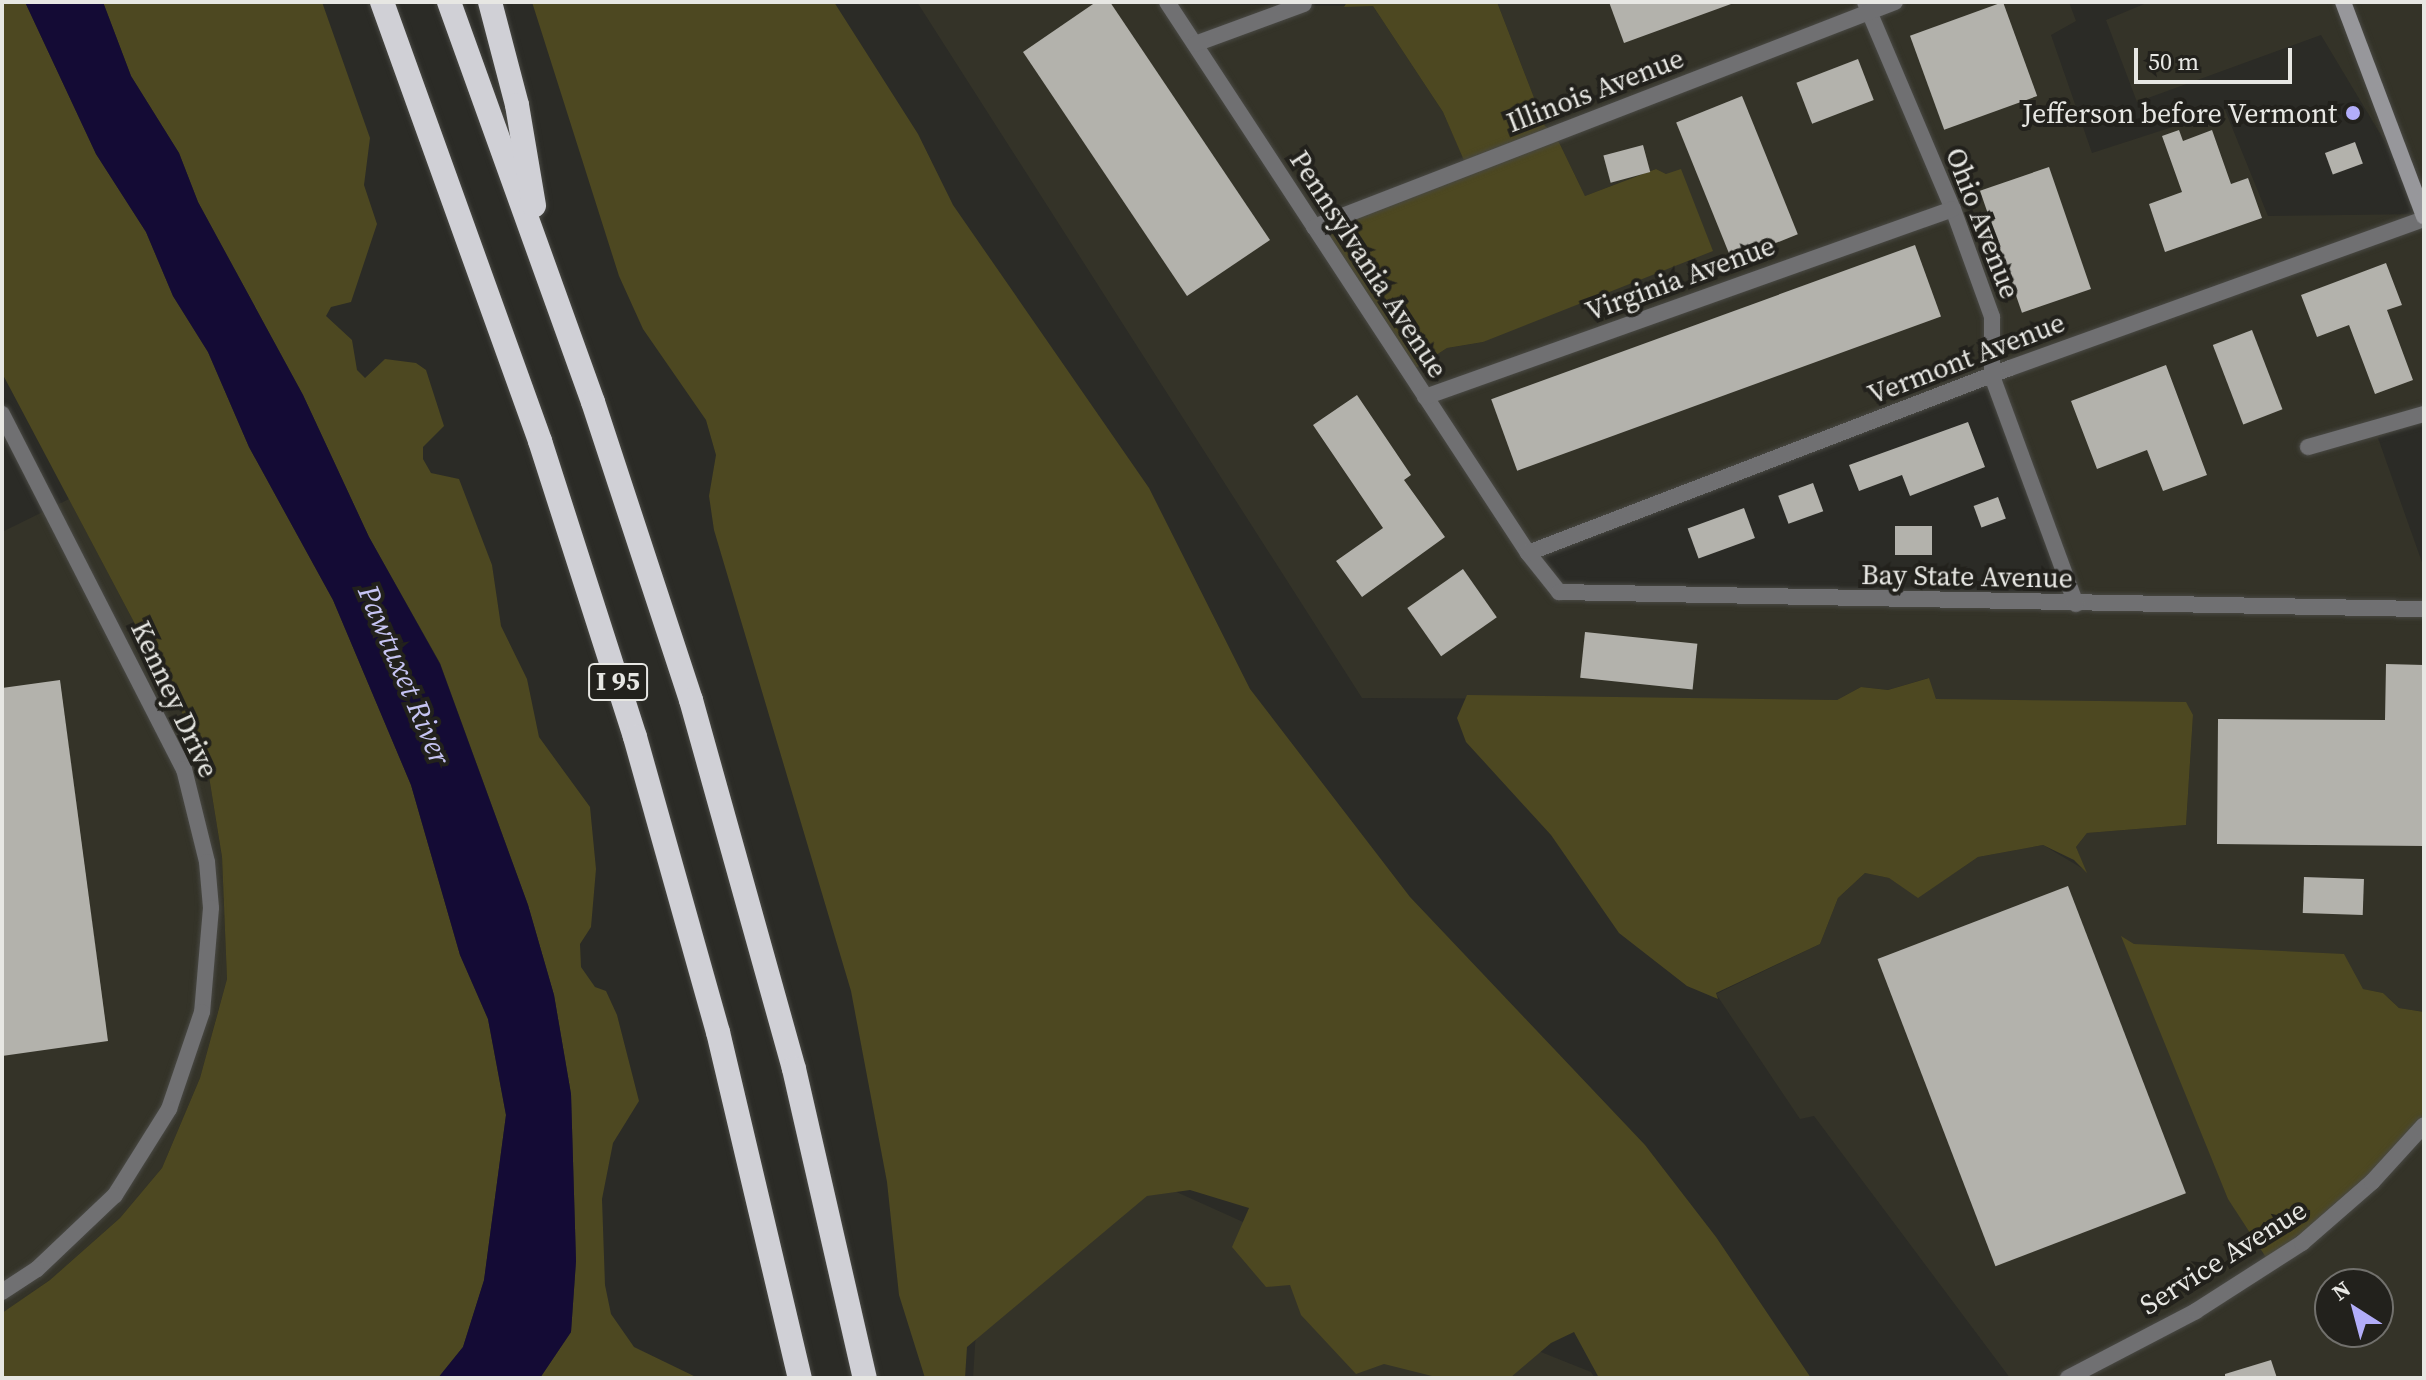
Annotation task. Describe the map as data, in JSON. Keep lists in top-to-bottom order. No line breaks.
{"streets":{"highway":["I 95"],"street":["Illinois Avenue","Ohio Avenue","Pennsylvania Avenue","Virginia Avenue","Vermont Avenue","Bay State Avenue","Kenney Drive","Service Avenue"]},"crossings":[["Illinois Avenue","Ohio Avenue"],["Illinois Avenue","Pennsylvania Avenue"],["Ohio Avenue","Virginia Avenue"],["Ohio Avenue","Vermont Avenue"],["Ohio Avenue","Bay State Avenue"],["Pennsylvania Avenue","Virginia Avenue"],["Pennsylvania Avenue","Vermont Avenue"],["Pennsylvania Avenue","Bay State Avenue"],["Vermont Avenue","Bay State Avenue"]],"water":["Pawtuxet River"],"places":["Jefferson before Vermont"],"scale_bar":"50 m","north":"top left"}
